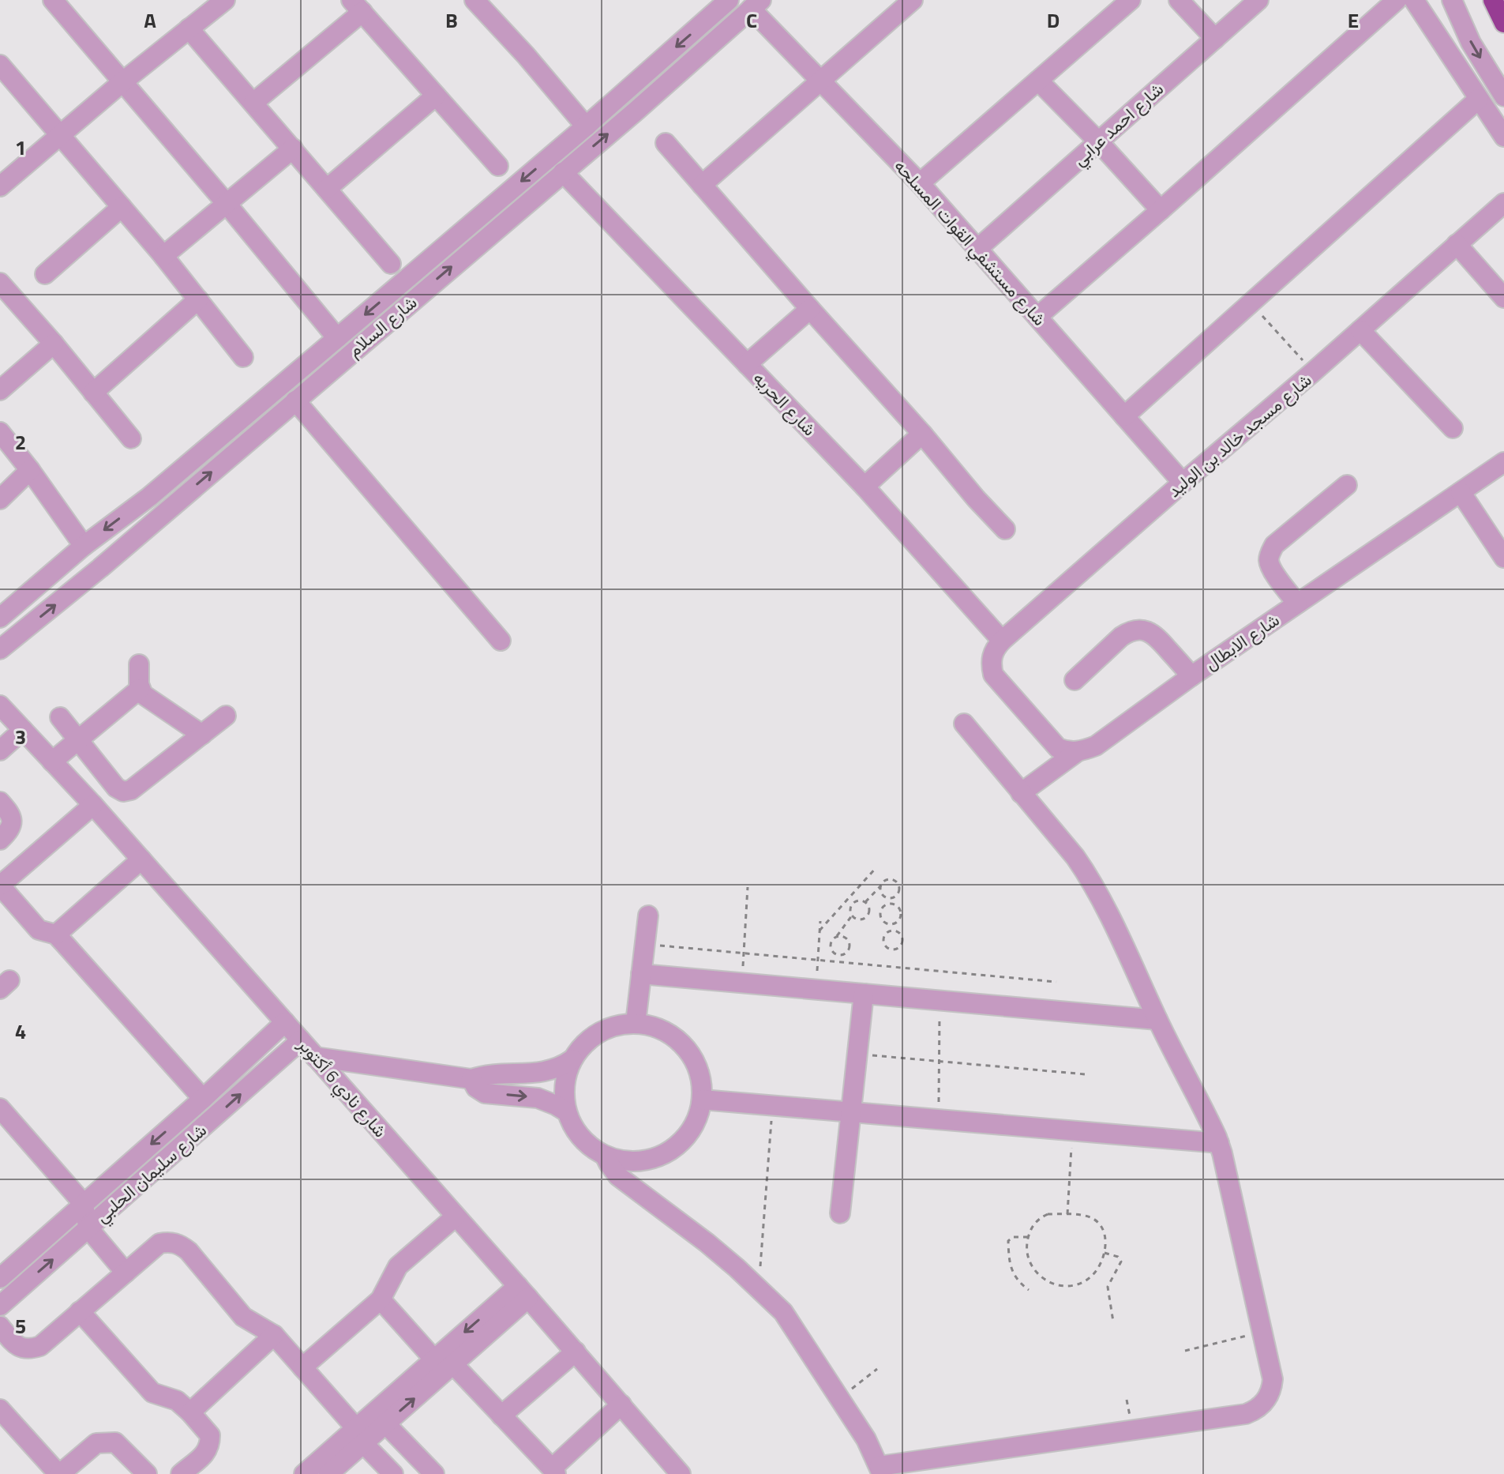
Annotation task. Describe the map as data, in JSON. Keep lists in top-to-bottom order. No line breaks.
{"streets":{"street":["شارع احمد عرابي","شارع مستشفي القوات المسلحه","شارع السلام","شارع الحريه","شارع مسجد خالد بن الوليد","شارع الابطال","شارع نادي 6 أكتوبر","شارع سليمان الحلبي"]},"crossings":[["شارع احمد عرابي","شارع مستشفي القوات المسلحه"],["شارع مستشفي القوات المسلحه","شارع السلام"],["شارع مستشفي القوات المسلحه","شارع مسجد خالد بن الوليد"],["شارع السلام","شارع الحريه"],["شارع الحريه","شارع مسجد خالد بن الوليد"],["شارع مسجد خالد بن الوليد","شارع الابطال"],["شارع نادي 6 أكتوبر","شارع سليمان الحلبي"]],"grid":{"columns":["A","B","C","D","E"],"rows":["1","2","3","4","5"]}}
